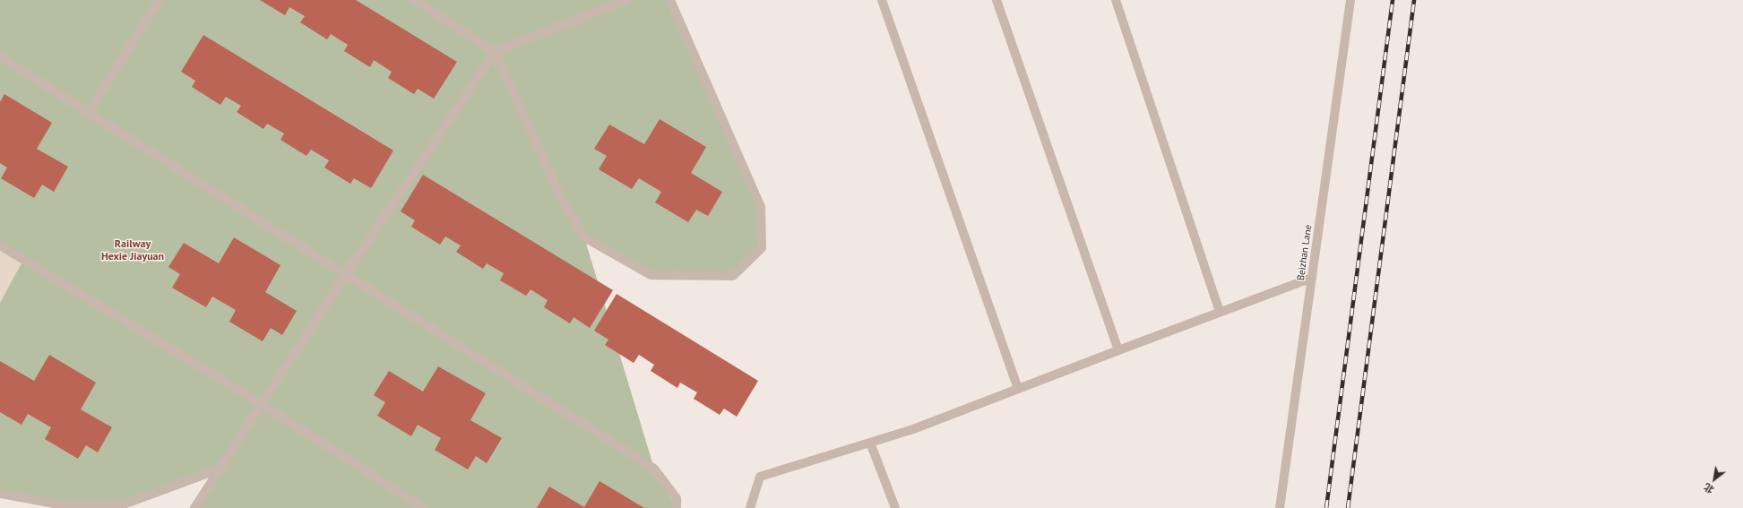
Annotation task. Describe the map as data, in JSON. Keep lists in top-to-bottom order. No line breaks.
{"streets":{"street":["Beizhan Lane"]},"districts":["Railway Hexie Jiayuan"],"north":"bottom left"}
